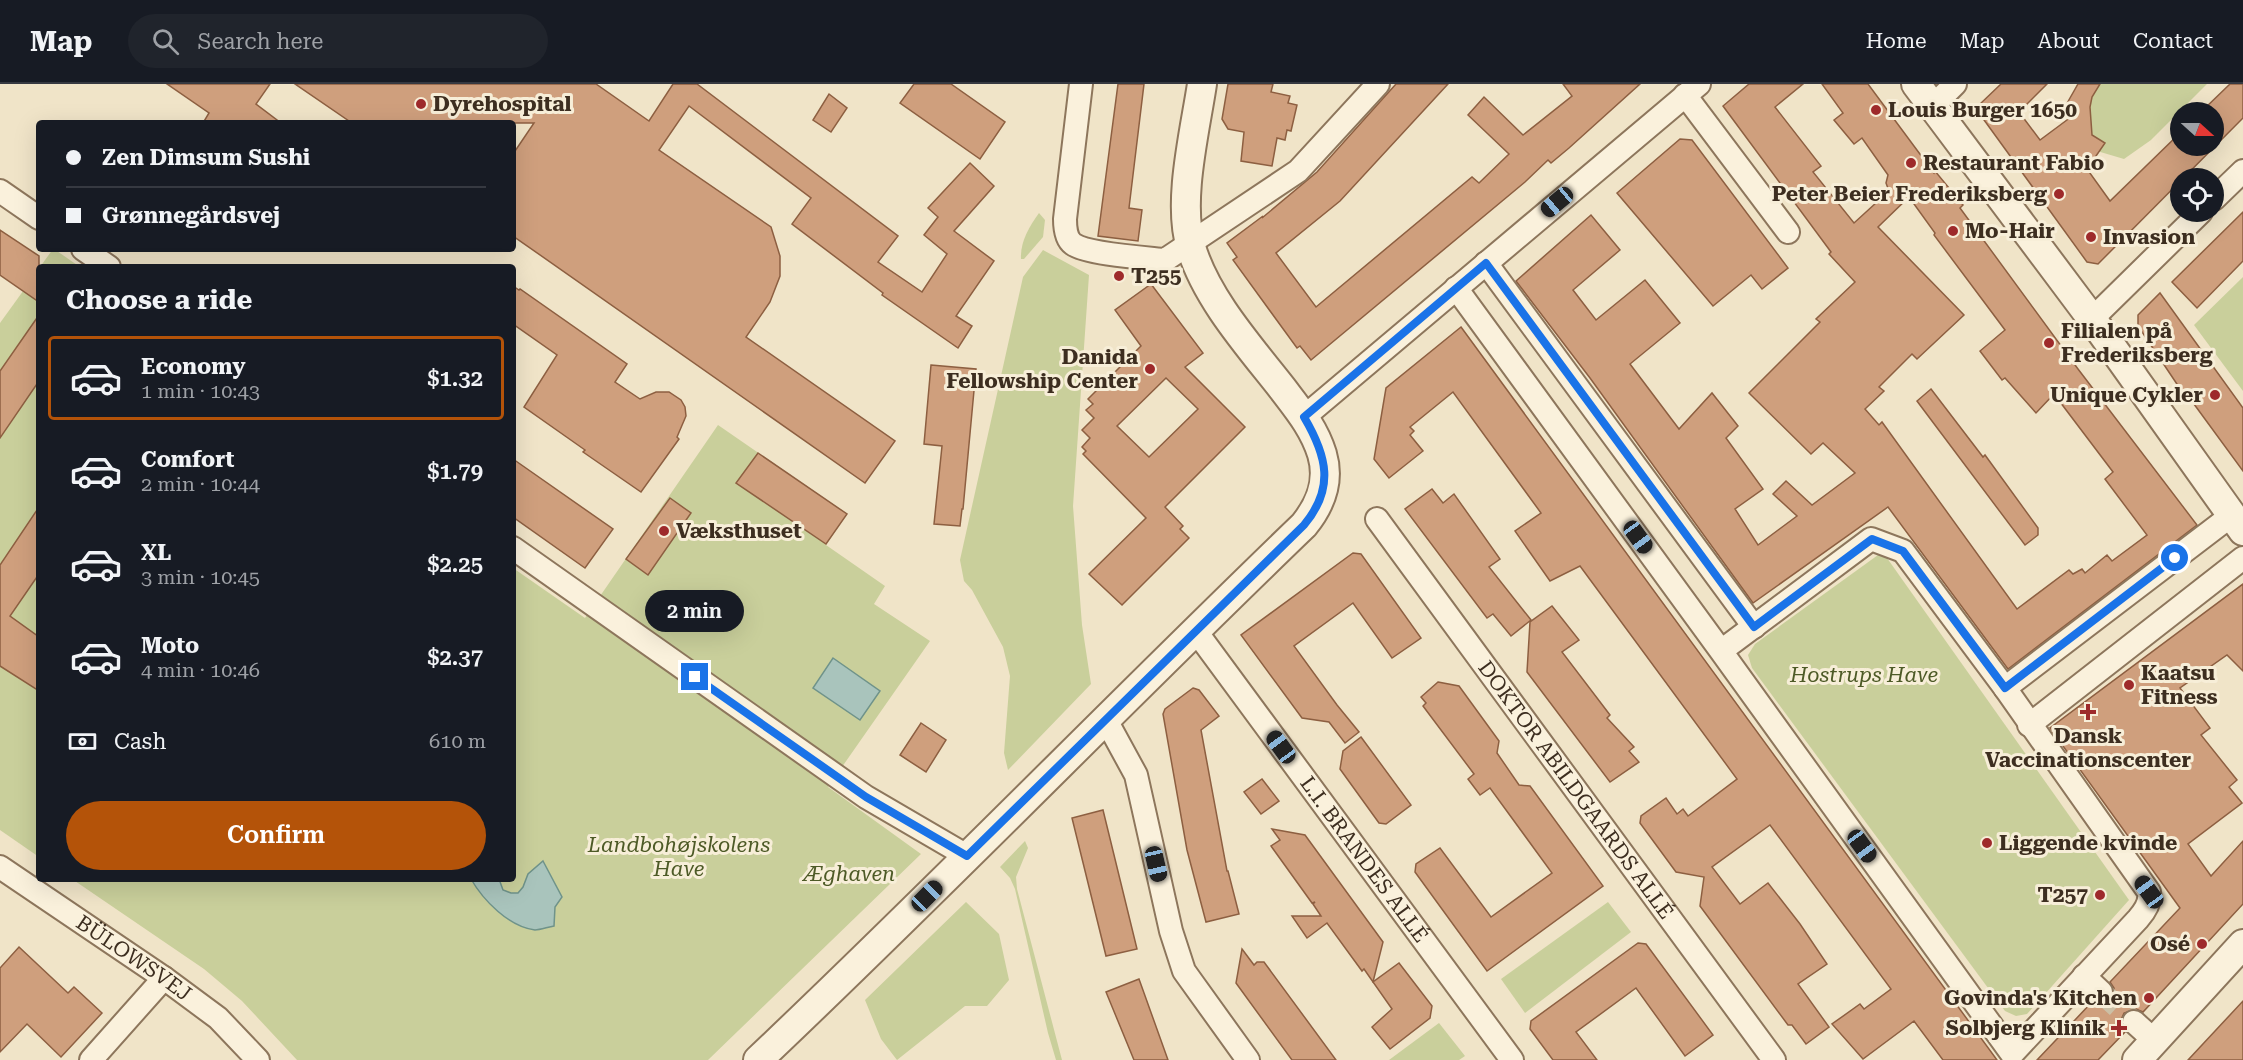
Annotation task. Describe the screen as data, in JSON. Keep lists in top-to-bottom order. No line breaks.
{"streets":{"street":["DOKTOR ABILDGAARDS ALLÉ","L.I. BRANDES ALLÉ","BÜLOWSVEJ"]},"parks":["Hostrups Have","Landbohøjskolens Have","Æghaven"],"places":{"other":["Dyrehospital","Louis Burger 1650","Restaurant Fabio","Peter Beier Frederiksberg","Mo-Hair","Invasion","T255","Filialen på Frederiksberg","Danida Fellowship Center","Unique Cykler","Væksthuset","Kaatsu Fitness","Liggende kvinde","T257","Osé","Govinda's Kitchen"],"health":["Dansk Vaccinationscenter","Solbjerg Klinik"]},"north":"right","page":{"header":"Map","search":"Search here","nav":["Home","Map","About","Contact"],"banner":["Zen Dimsum Sushi","Grønnegårdsvej"],"heading":"Choose a ride","list":[{"name":"Economy","note":"1 min · 10:43","value":"$1.32"},{"name":"Comfort","note":"2 min · 10:44","value":"$1.79"},{"name":"XL","note":"3 min · 10:45","value":"$2.25"},{"name":"Moto","note":"4 min · 10:46","value":"$2.37"}],"bubble":"2 min","pay":["Cash","610 m"],"buttons":"Confirm"}}
